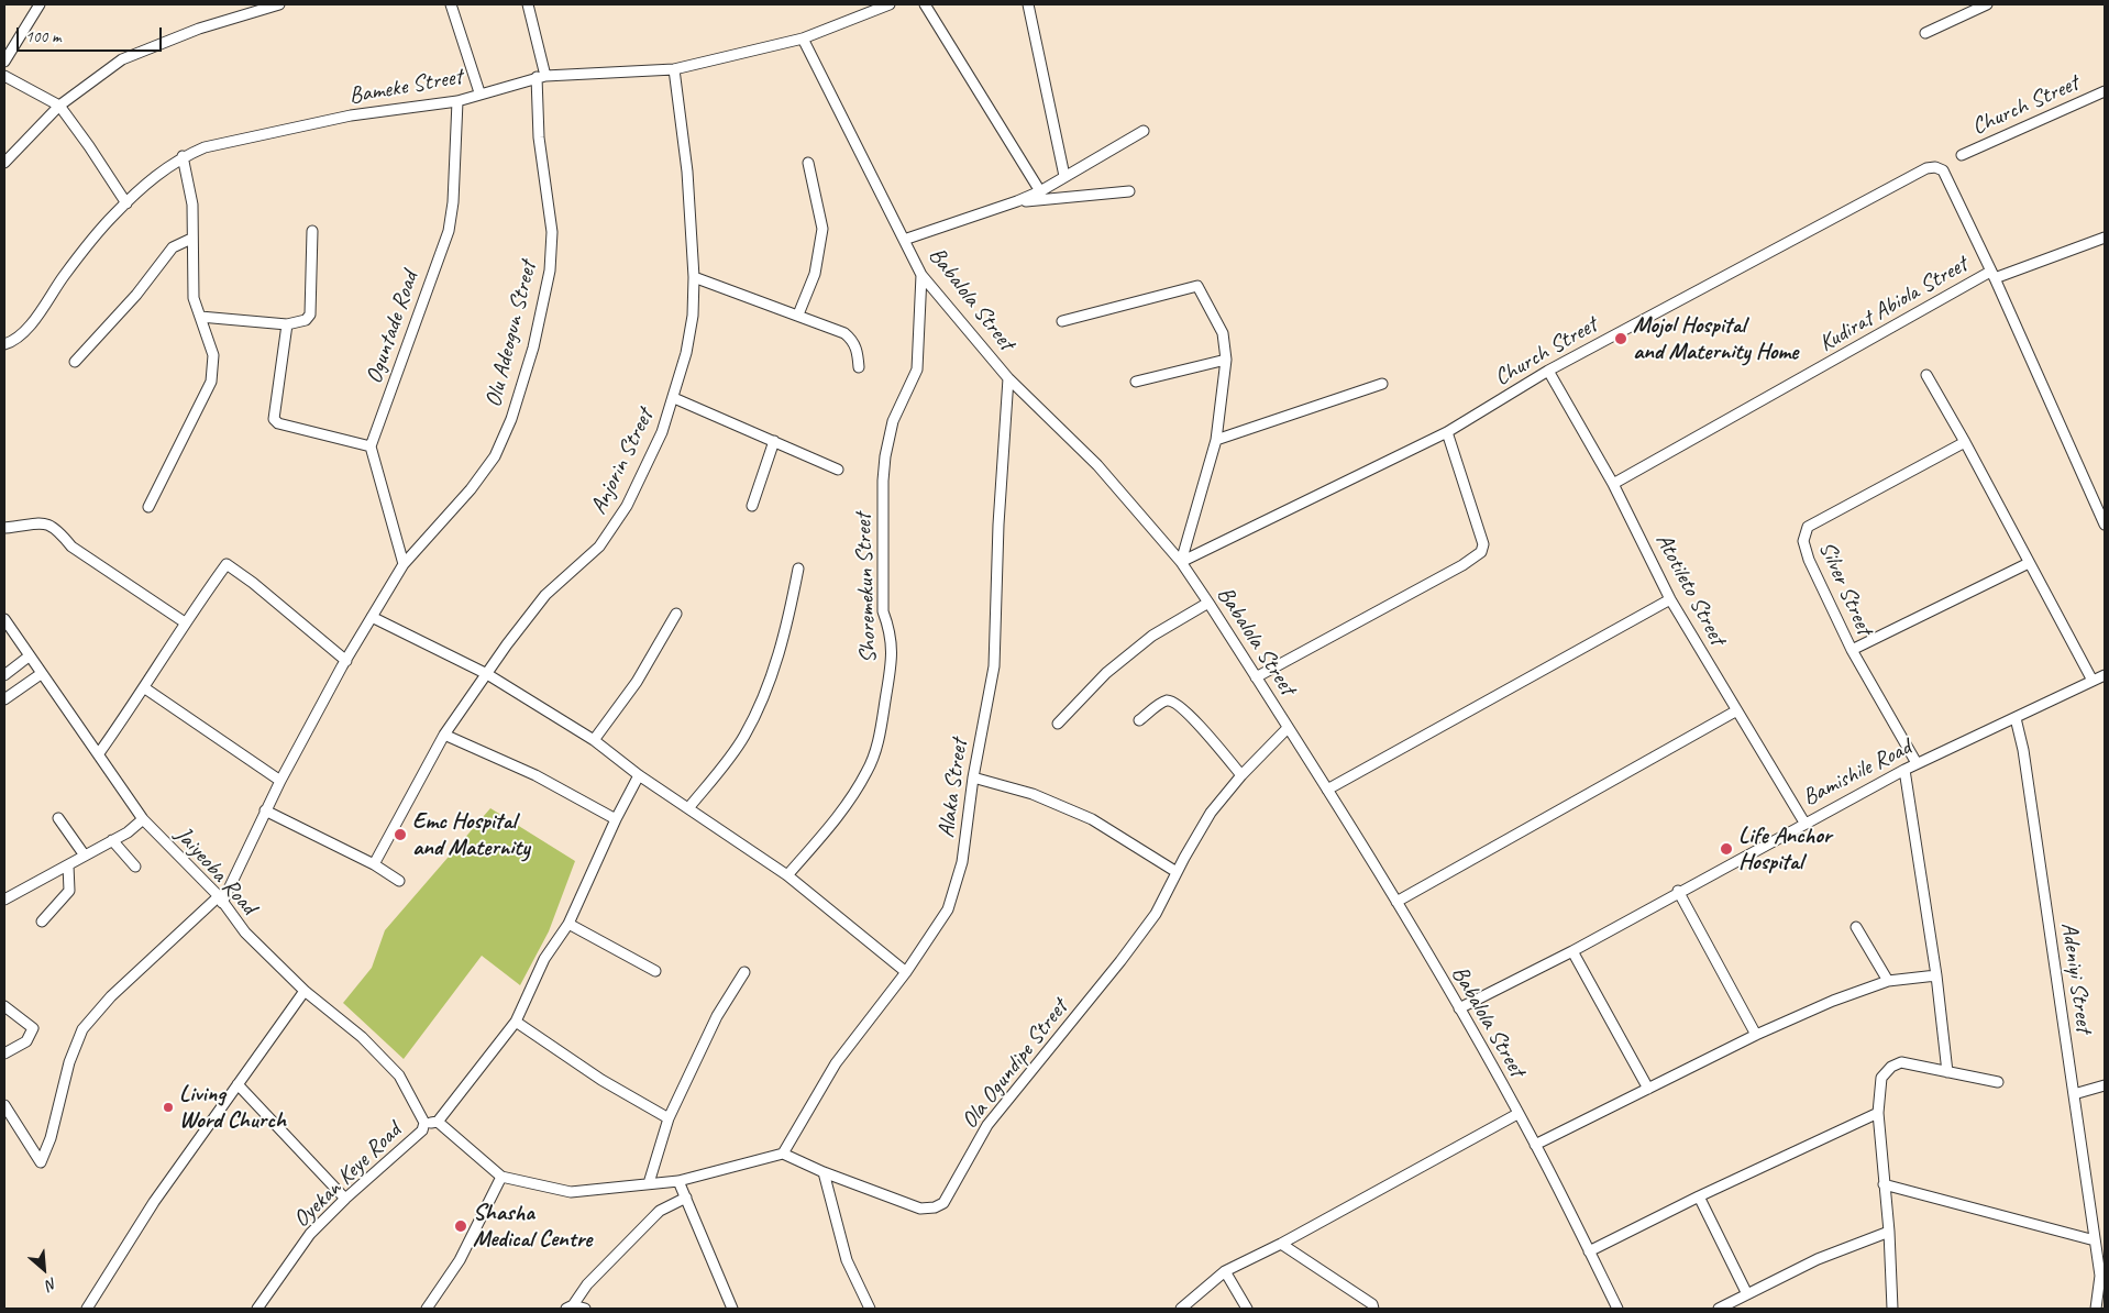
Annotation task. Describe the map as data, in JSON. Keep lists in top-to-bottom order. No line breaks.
{"streets":{"street":["Bameke Street","Church Street","Babalola Street","Kudirat Abiola Street","Oguntade Road","Olu Adeogun Street","Anjorin Street","Shoremekun Street","Silver Street","Atotileto Street","Bamishile Road","Alaka Street","Jaiyeoba Road","Adeniyi Street","Ola Ogundipe Street","Oyekan Keye Road"]},"crossings":[["Bameke Street","Babalola Street"],["Bameke Street","Oguntade Road"],["Bameke Street","Olu Adeogun Street"],["Bameke Street","Anjorin Street"],["Church Street","Babalola Street"],["Church Street","Kudirat Abiola Street"],["Church Street","Atotileto Street"],["Babalola Street","Shoremekun Street"],["Babalola Street","Bamishile Road"],["Babalola Street","Alaka Street"],["Babalola Street","Ola Ogundipe Street"],["Kudirat Abiola Street","Atotileto Street"],["Olu Adeogun Street","Jaiyeoba Road"],["Silver Street","Bamishile Road"],["Atotileto Street","Bamishile Road"],["Bamishile Road","Adeniyi Street"],["Alaka Street","Ola Ogundipe Street"],["Jaiyeoba Road","Oyekan Keye Road"]],"places":["Mojol Hospital and Maternity Home","Emc Hospital and Maternity","Life Anchor Hospital","Living Word Church","Shasha Medical Centre"],"scale_bar":"100 m","north":"bottom right"}
